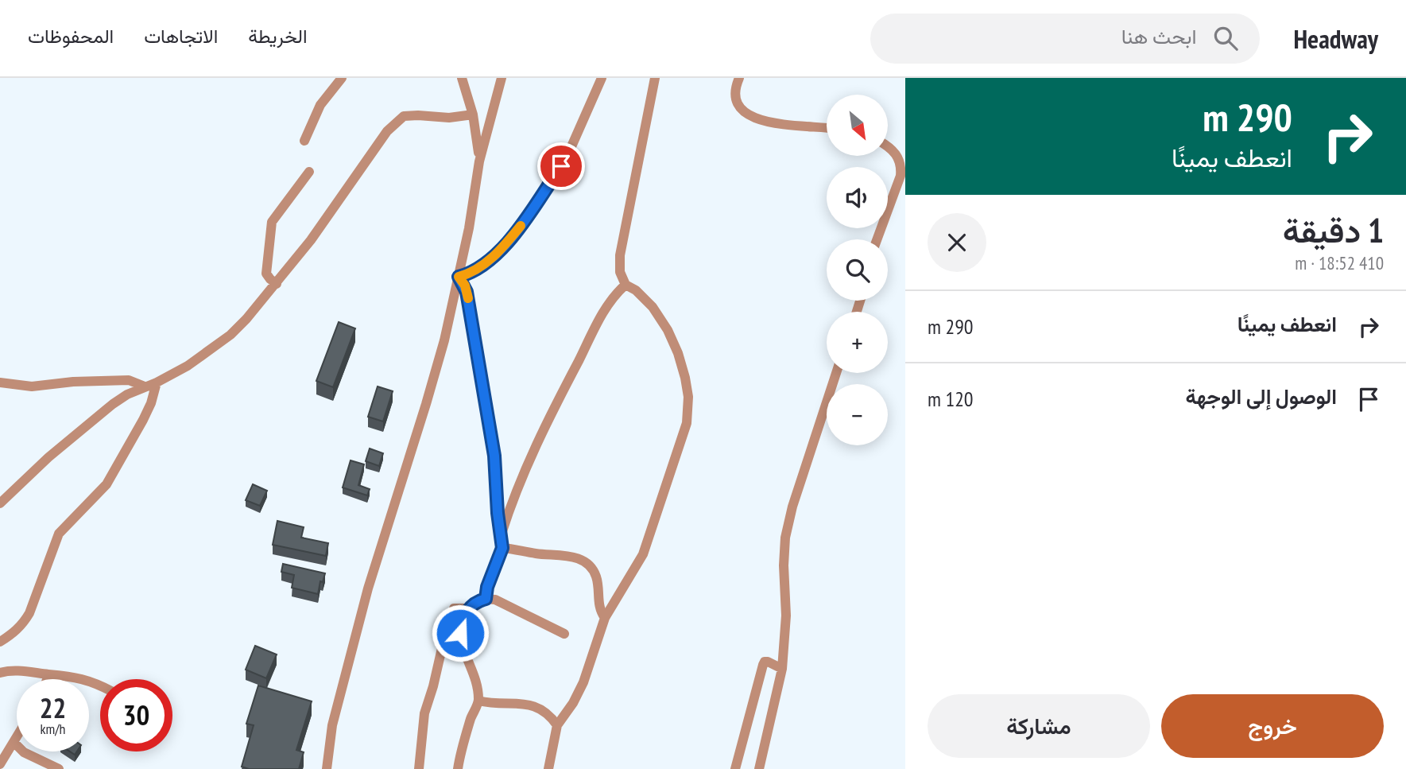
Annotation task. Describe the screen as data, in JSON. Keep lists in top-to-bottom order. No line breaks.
{"north":"bottom right","page":{"header":"Headway","search":"ابحث هنا","nav":["الخريطة","الاتجاهات","المحفوظات"],"turn":["290 m","انعطف يمينًا"],"map_buttons":["+","−"],"heading":["1 دقيقة","410 m · 18:52"],"list":[{"name":"انعطف يمينًا","value":"290 m"},{"name":"الوصول إلى الوجهة","value":"120 m"}],"speed":"22 km/h","limit":"30","buttons":["خروج","مشاركة"]}}
